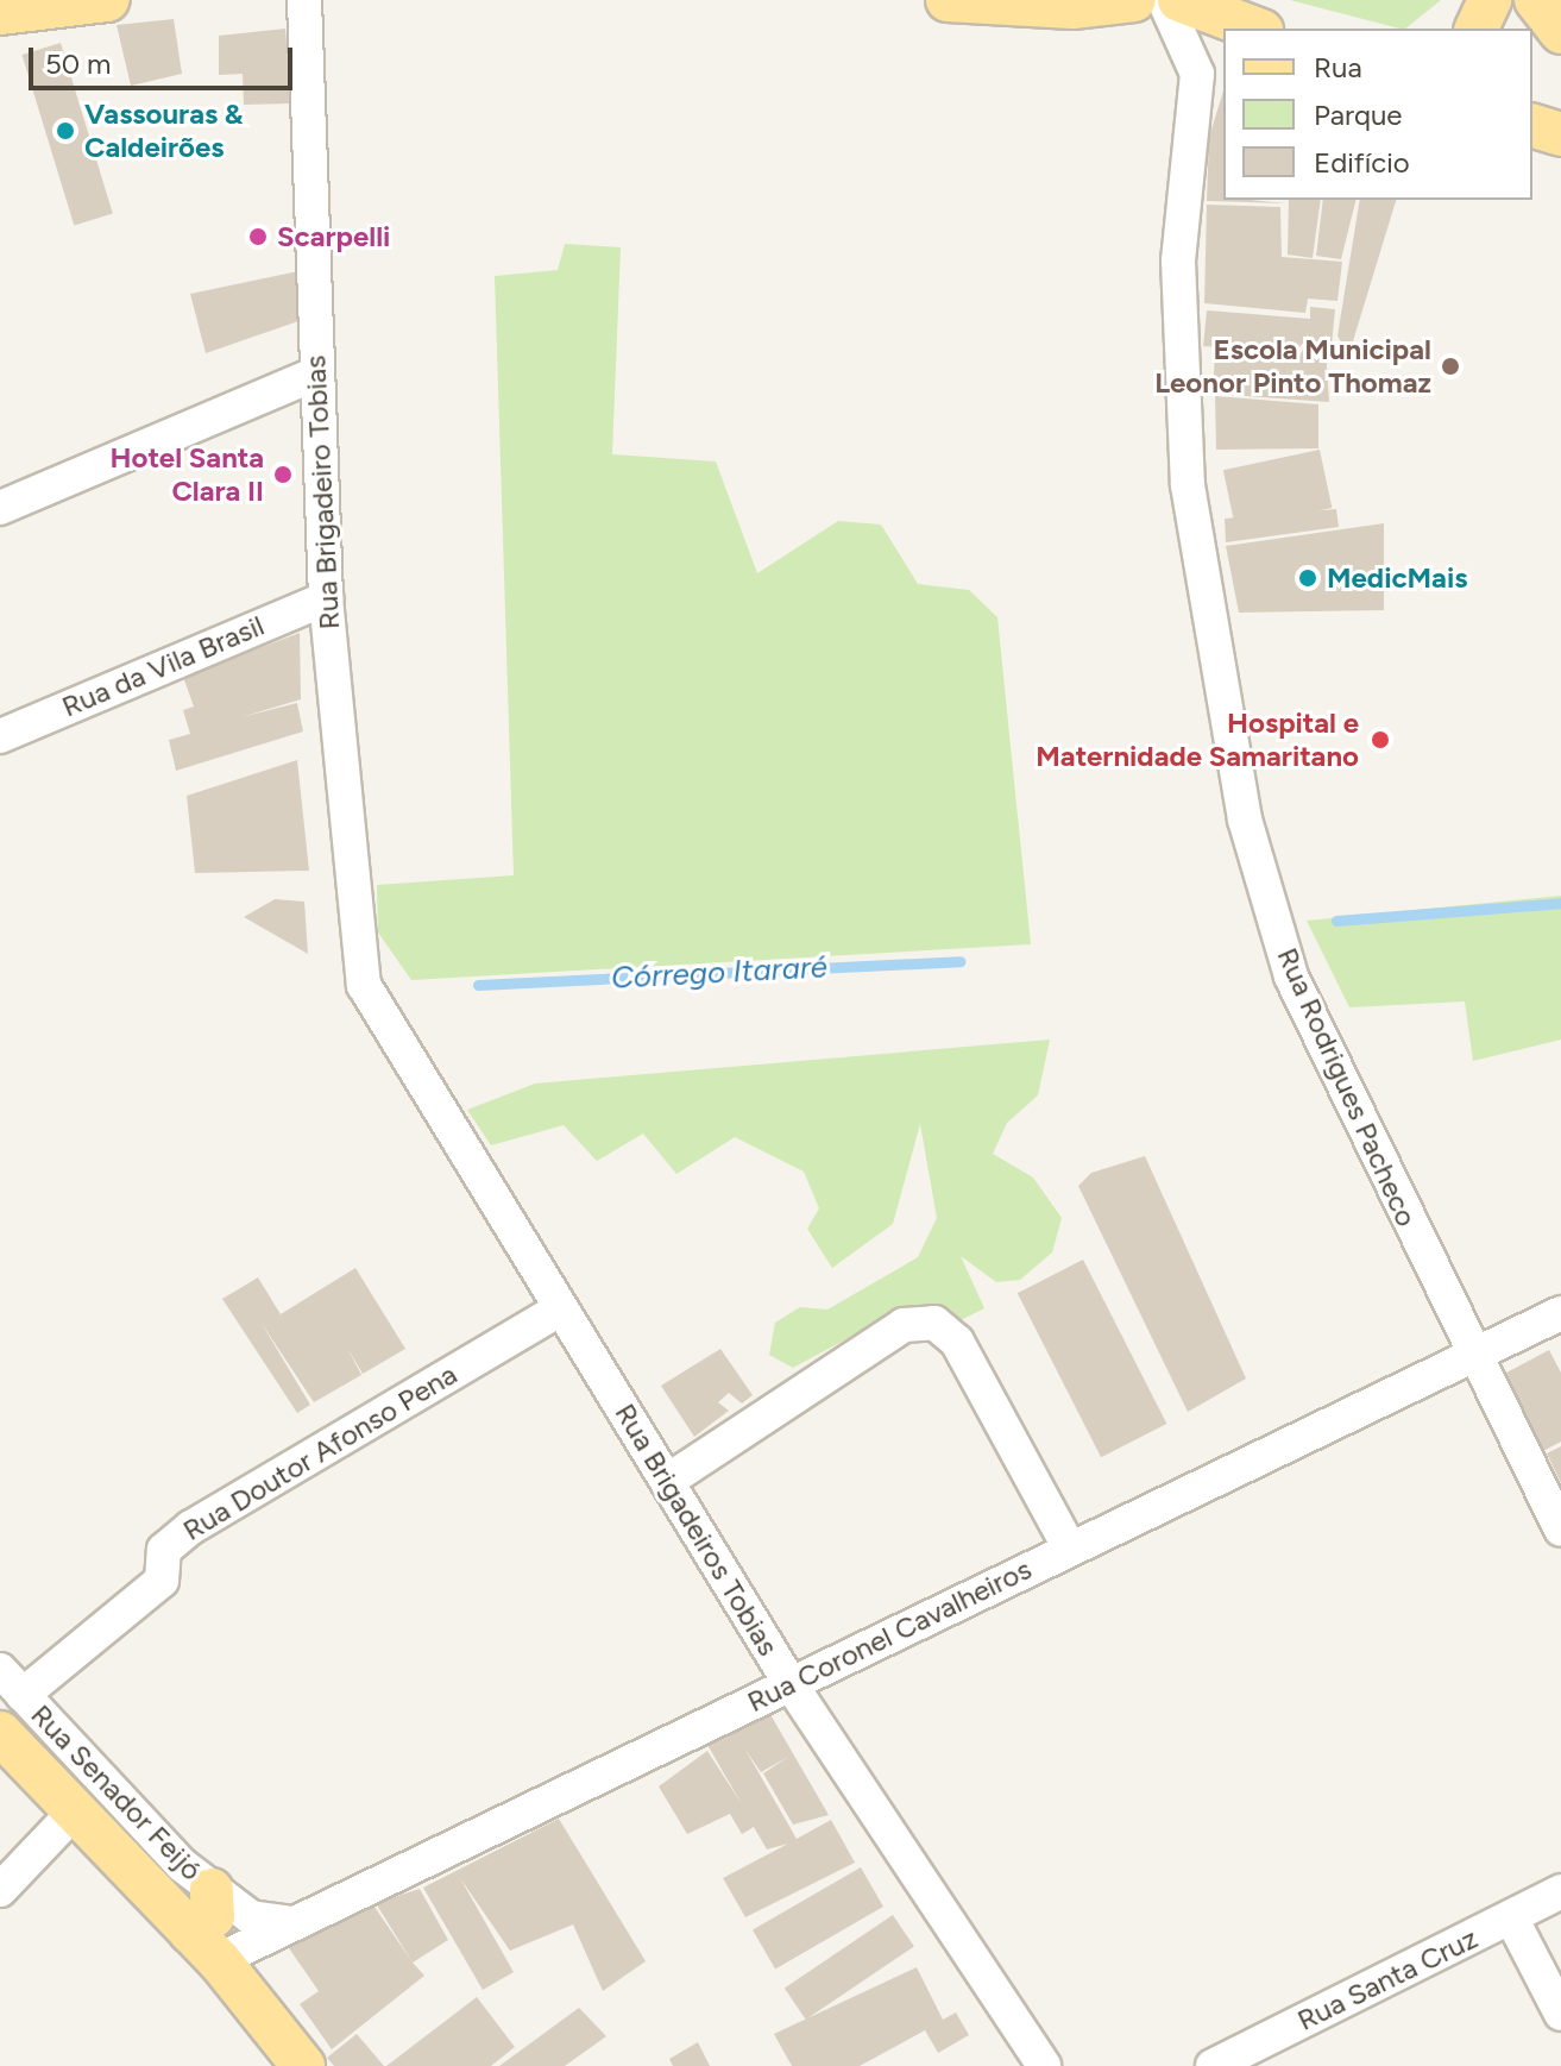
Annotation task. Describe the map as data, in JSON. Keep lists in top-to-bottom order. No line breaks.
{"streets":{"street":["Rua Brigadeiro Tobias","Rua da Vila Brasil","Rua Rodrigues Pacheco","Rua Doutor Afonso Pena","Rua Brigadeiros Tobias","Rua Coronel Cavalheiros","Rua Senador Feijó","Rua Santa Cruz"]},"crossings":[["Rua Brigadeiro Tobias","Rua da Vila Brasil"],["Rua Brigadeiro Tobias","Rua Brigadeiros Tobias"],["Rua Rodrigues Pacheco","Rua Coronel Cavalheiros"],["Rua Doutor Afonso Pena","Rua Brigadeiros Tobias"],["Rua Doutor Afonso Pena","Rua Senador Feijó"],["Rua Brigadeiros Tobias","Rua Coronel Cavalheiros"],["Rua Coronel Cavalheiros","Rua Senador Feijó"]],"water":["Córrego Itararé"],"places":["Vassouras & Caldeirões","Scarpelli","Escola Municipal Leonor Pinto Thomaz","Hotel Santa Clara II","MedicMais","Hospital e Maternidade Samaritano"],"legend":["Rua","Parque","Edifício"],"scale_bar":"50 m"}
